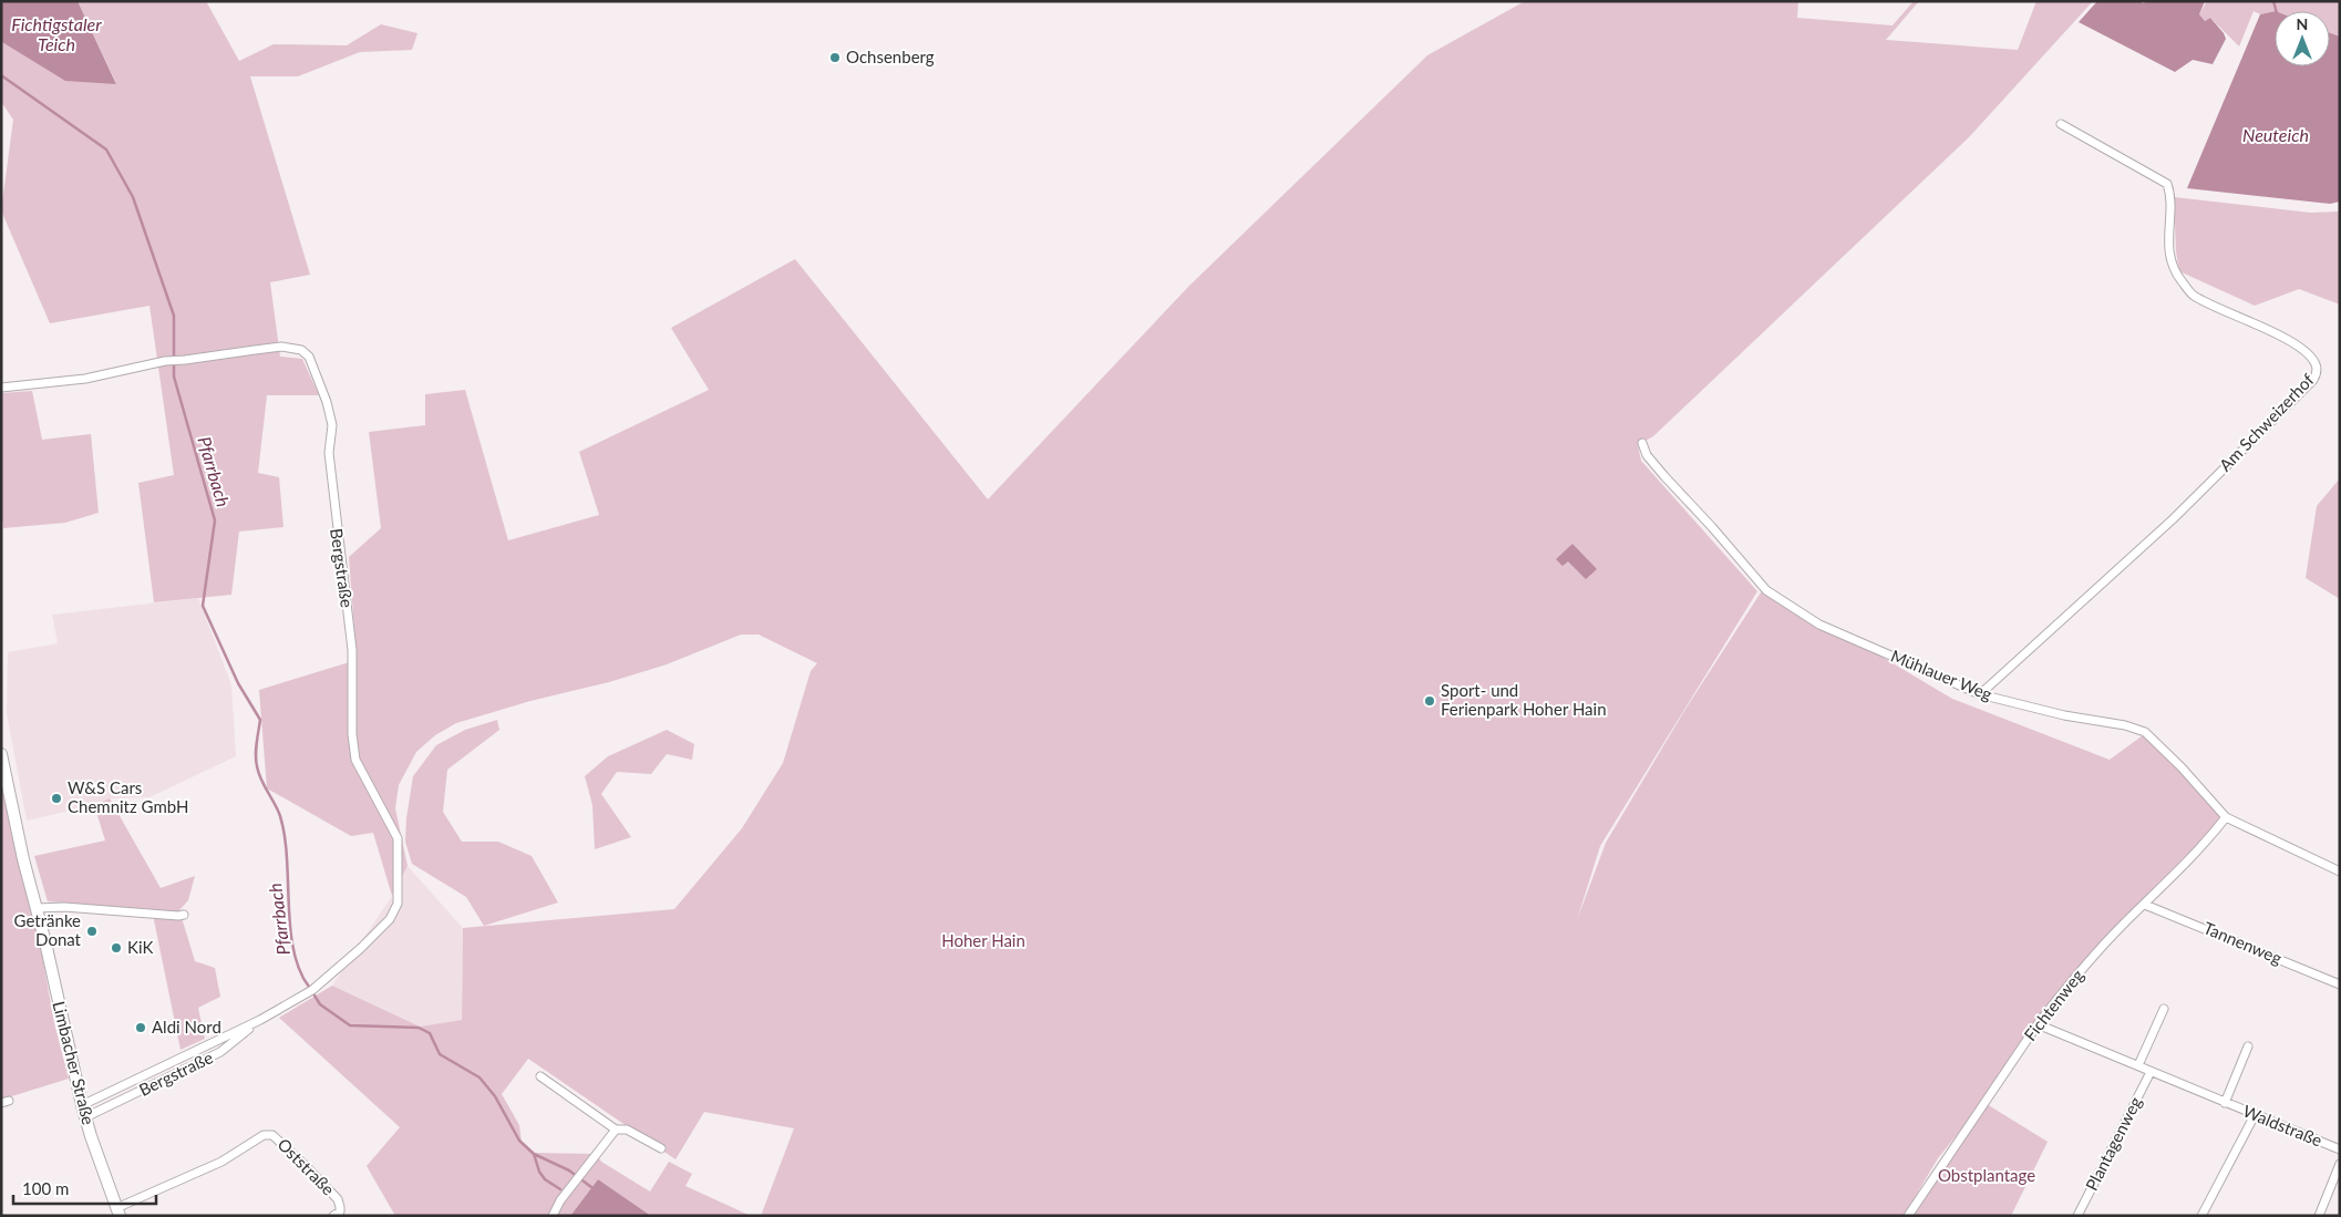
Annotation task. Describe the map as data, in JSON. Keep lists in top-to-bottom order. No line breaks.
{"streets":{"street":["Am Schweizerhof","Bergstraße","Mühlauer Weg","Tannenweg","Fichtenweg","Limbacher Straße","Waldstraße","Plantagenweg","Oststraße"]},"crossings":[["Am Schweizerhof","Mühlauer Weg"],["Bergstraße","Limbacher Straße"],["Mühlauer Weg","Fichtenweg"],["Tannenweg","Fichtenweg"],["Fichtenweg","Waldstraße"],["Limbacher Straße","Oststraße"],["Waldstraße","Plantagenweg"]],"water":["Fichtigstaler Teich","Neuteich","Pfarrbach"],"parks":["Hoher Hain","Obstplantage"],"places":["Ochsenberg","Sport- und Ferienpark Hoher Hain","W&S Cars Chemnitz GmbH","Getränke Donat","KiK","Aldi Nord"],"scale_bar":"100 m","north":"top"}
